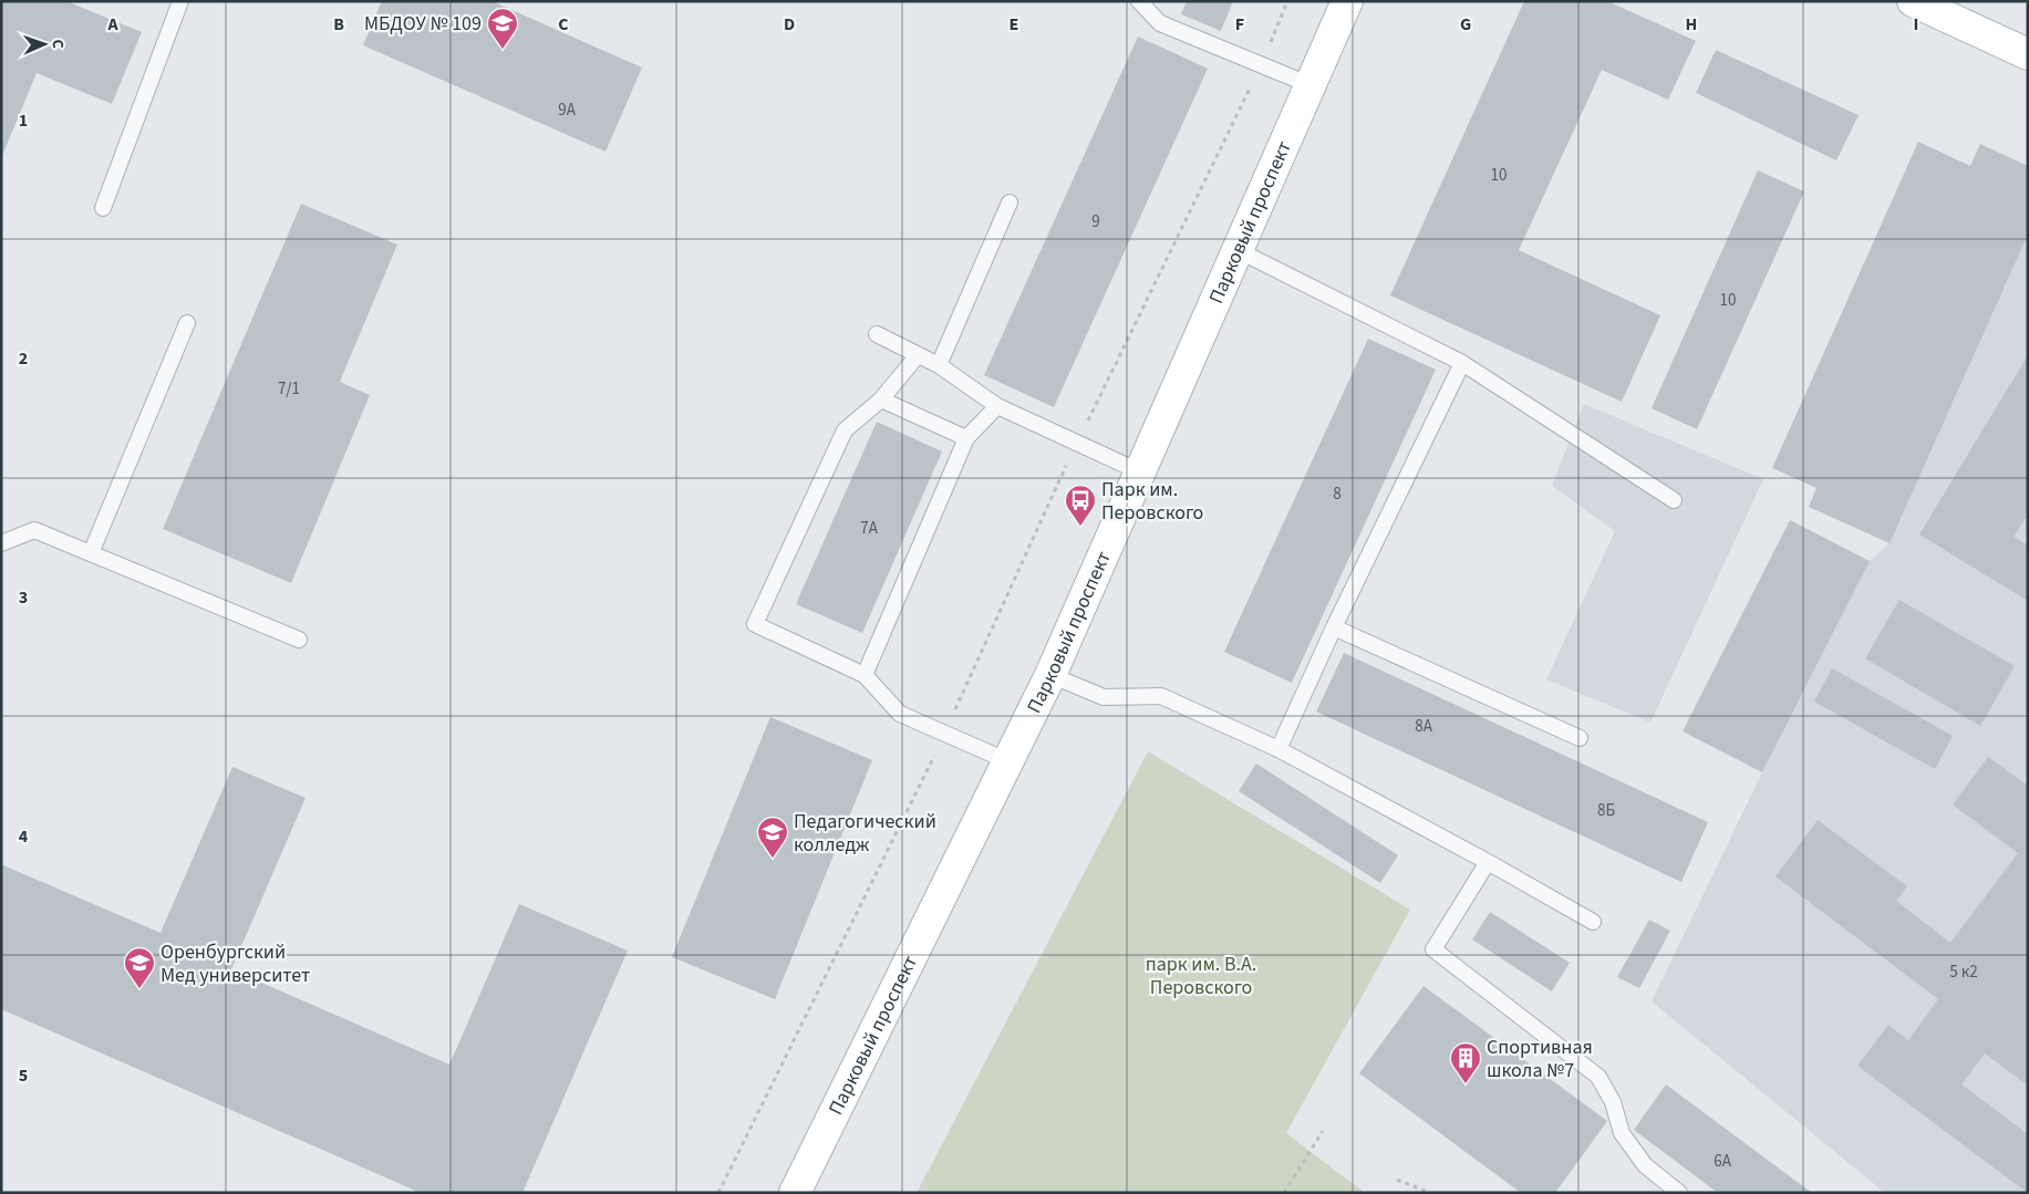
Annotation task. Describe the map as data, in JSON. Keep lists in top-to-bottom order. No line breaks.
{"streets":{"main road":["Парковый проспект"]},"parks":["парк им. В.А. Перовского"],"places":{"school or university":["МБДОУ № 109","Педагогический колледж","Оренбургский Мед университет"],"bus stop":["Парк им. Перовского"],"building":["Спортивная школа №7"]},"house_numbers":["9А","10","9","10","7/1","8","7А","8А","8Б","5 к2","6А"],"north":"right","grid":{"columns":["A","B","C","D","E","F","G","H","I"],"rows":["1","2","3","4","5"]}}
